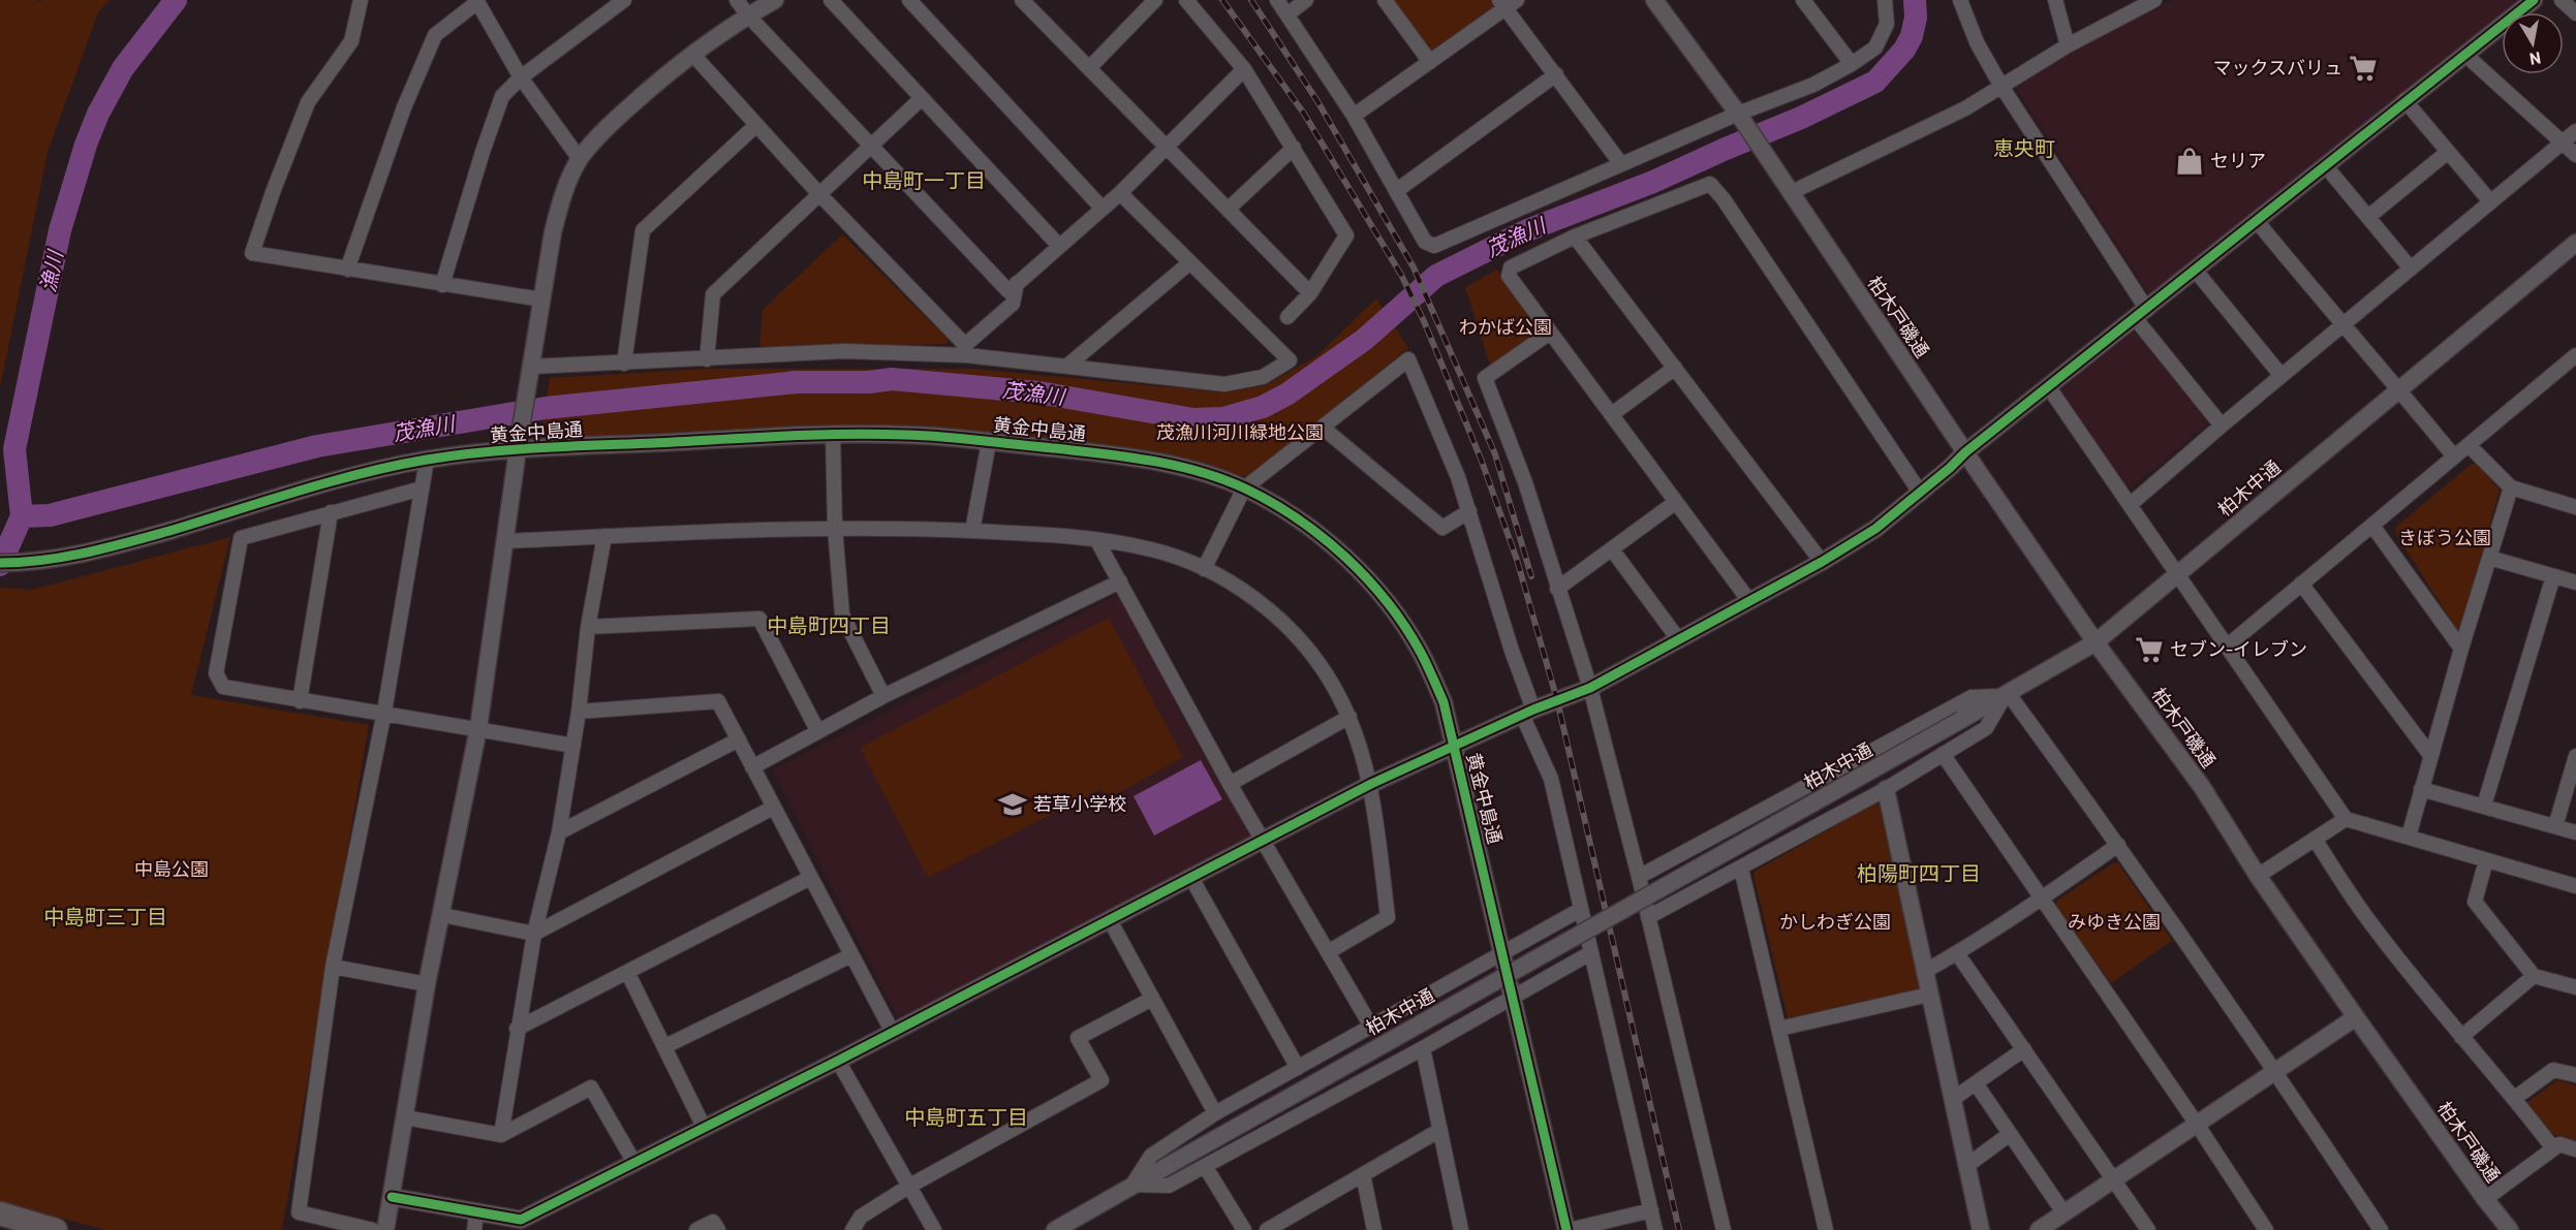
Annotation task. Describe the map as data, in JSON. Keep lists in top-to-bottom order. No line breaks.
{"streets":{"street":["柏木戸磯通","黄金中島通","柏木中通"]},"crossings":[["柏木戸磯通","柏木中通"]],"districts":["恵央町","中島町一丁目","中島町四丁目","柏陽町四丁目","中島町三丁目","中島町五丁目"],"water":["茂漁川","漁川"],"parks":["わかば公園","茂漁川河川緑地公園","きぼう公園","中島公園","かしわぎ公園","みゆき公園"],"places":{"supermarket":["マックスバリュ","セブン-イレブン"],"shop":["セリア"],"school or university":["若草小学校"]},"north":"bottom"}
